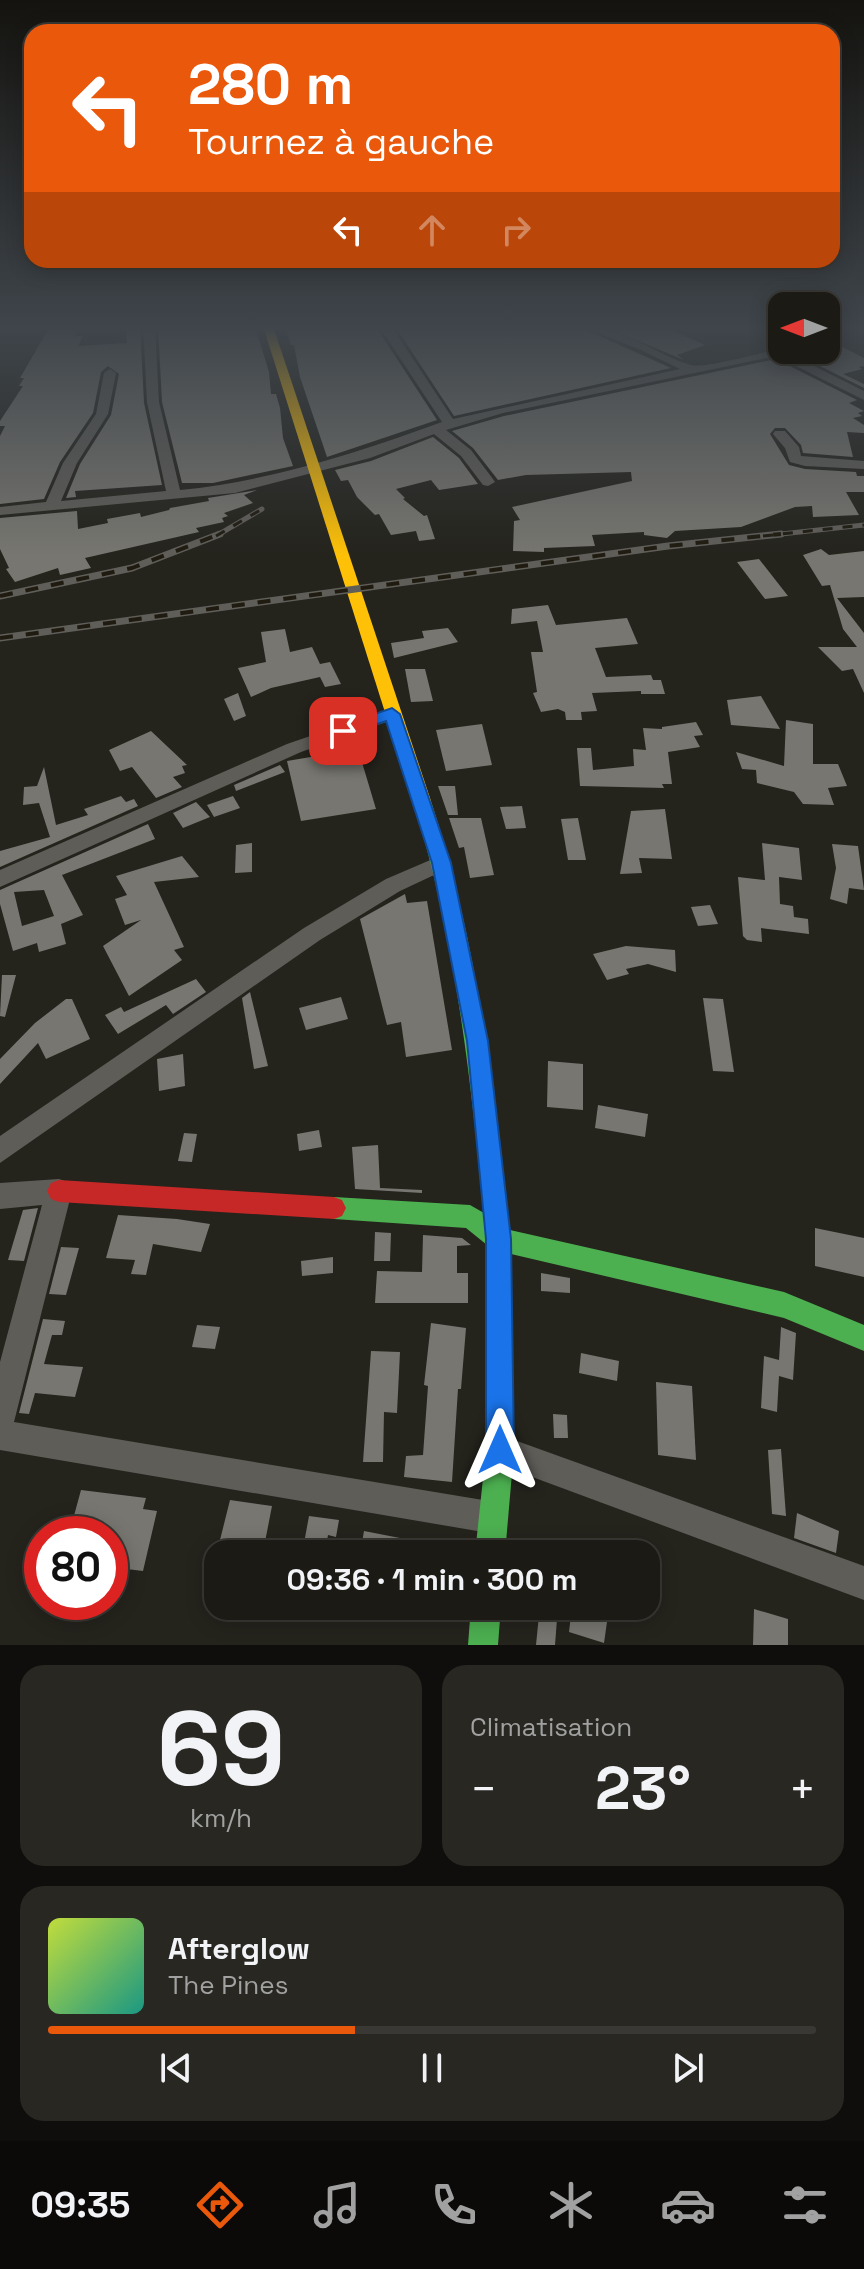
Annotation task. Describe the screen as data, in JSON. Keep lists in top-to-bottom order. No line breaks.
{"north":"left","page":{"turn":["280 m","Tournez à gauche"],"limit":"80","trip":"09:36 · 1 min · 300 m","tile":[["69","km/h"],"Climatisation"],"heat":["−","23°","+"],"song":["Afterglow","The Pines"],"tabs":"09:35"}}
